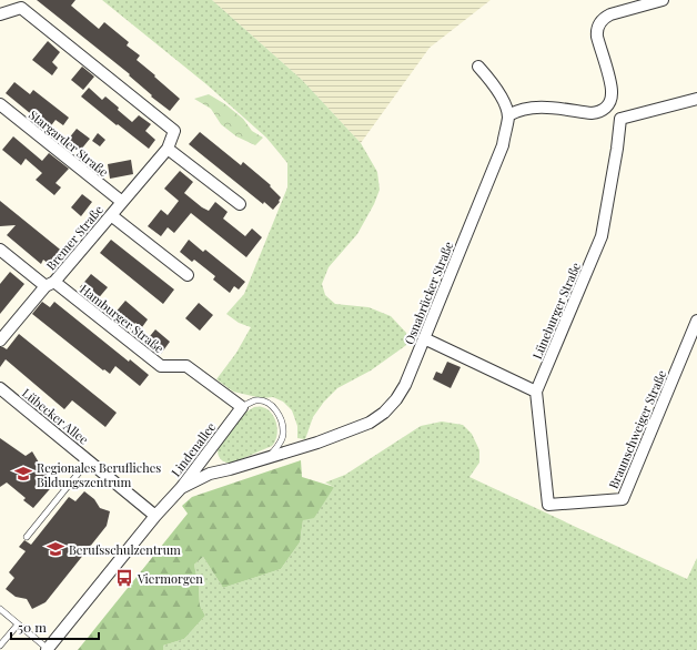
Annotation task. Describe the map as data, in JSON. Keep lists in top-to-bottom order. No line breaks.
{"streets":{"street":["Stargarder Straße","Bremer Straße","Osnabrücker Straße","Lüneburger Straße","Hamburger Straße","Lübecker Allee","Braunschweiger Straße","Lindenallee"]},"crossings":[["Stargarder Straße","Bremer Straße"],["Bremer Straße","Hamburger Straße"],["Osnabrücker Straße","Lindenallee"],["Lüneburger Straße","Braunschweiger Straße"],["Hamburger Straße","Lindenallee"],["Lübecker Allee","Lindenallee"]],"places":{"school or university":["Regionales Berufliches Bildungszentrum","Berufsschulzentrum"],"bus stop":["Viermorgen"]},"scale_bar":"50 m"}
